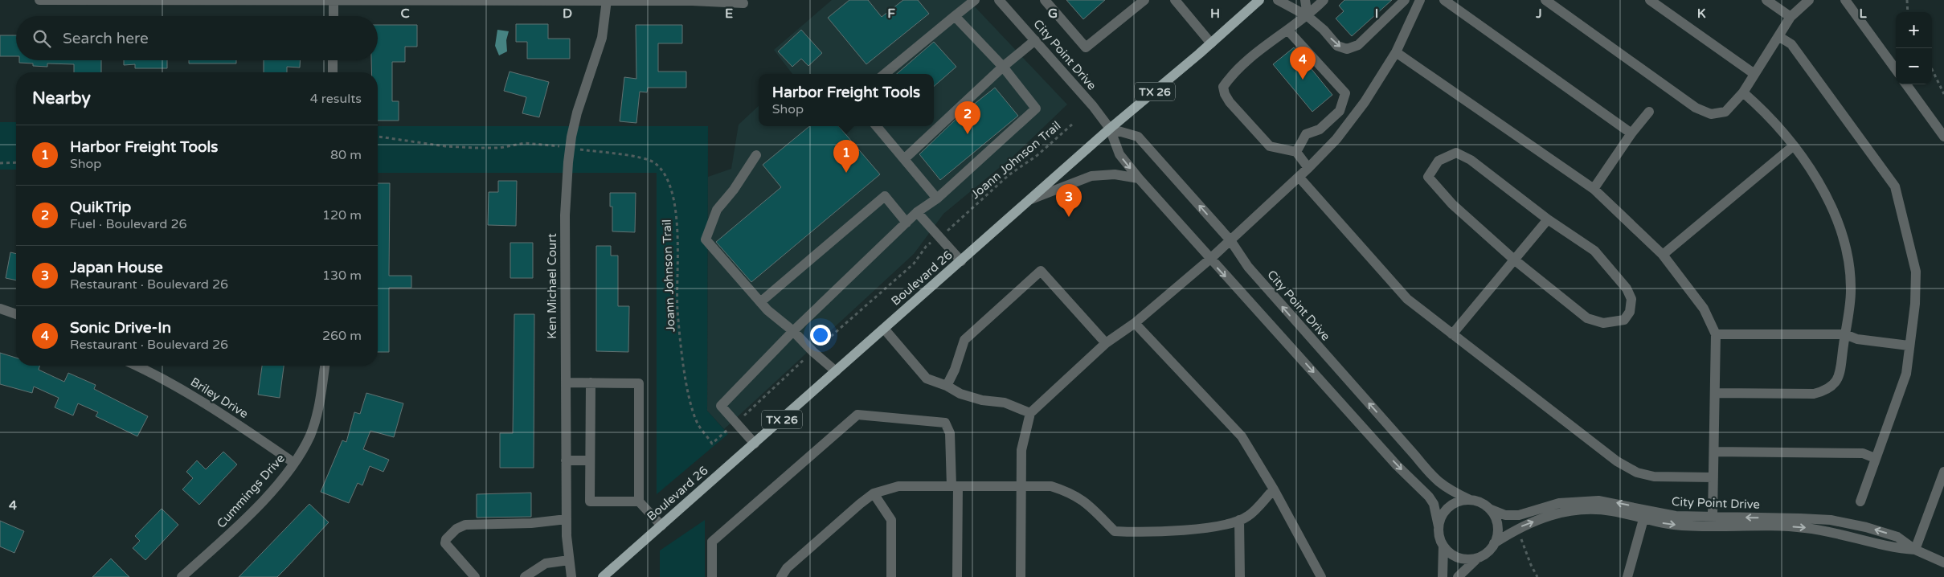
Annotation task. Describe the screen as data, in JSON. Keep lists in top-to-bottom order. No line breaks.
{"streets":{"main road":["TX 26","Boulevard 26"],"street":["City Point Drive","Ken Michael Court","Briley Drive","Cummings Drive"],"path":["Joann Johnson Trail"]},"crossings":[["City Point Drive","Boulevard 26"],["Briley Drive","Cummings Drive"]],"page":{"map_buttons":["+","−"],"search":"Search here","pins":["4","2","1","3"],"heading":["Nearby","4 results"],"popup":["Harbor Freight Tools","Shop"],"list":[{"mark":"1","name":"Harbor Freight Tools","note":"Shop","value":"80 m"},{"mark":"2","name":"QuikTrip","note":"Fuel · Boulevard 26","value":"120 m"},{"mark":"3","name":"Japan House","note":"Restaurant · Boulevard 26","value":"130 m"},{"mark":"4","name":"Sonic Drive-In","note":"Restaurant · Boulevard 26","value":"260 m"}]},"grid":{"columns":["C","D","E","F","G","H","I","J","K","L"],"rows":["4"]}}
